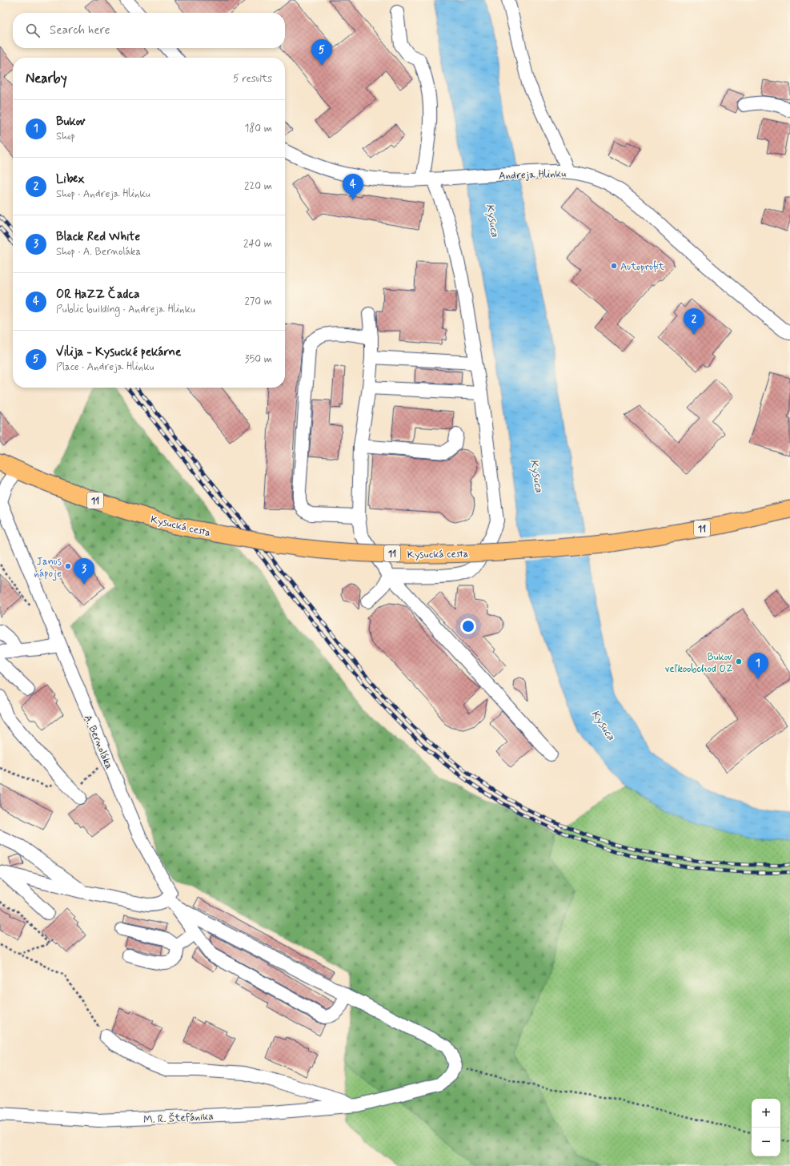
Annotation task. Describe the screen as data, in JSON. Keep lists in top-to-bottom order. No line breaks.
{"streets":{"main road":["11","Kysucká cesta"],"street":["Andreja Hlinku","A. Bernoláka","M. R. Štefánika"]},"crossings":[["Kysucká cesta","A. Bernoláka"]],"water":["Kysuca"],"places":["Autoprofit","Janus nápoje","Bukov veľkoobchod OZ"],"page":{"search":"Search here","pins":["5","4","2","3","1"],"heading":["Nearby","5 results"],"list":[{"mark":"1","name":"Bukov","note":"Shop","value":"180 m"},{"mark":"2","name":"Libex","note":"Shop · Andreja Hlinku","value":"220 m"},{"mark":"3","name":"Black Red White","note":"Shop · A. Bernoláka","value":"240 m"},{"mark":"4","name":"OR HaZZ Čadca","note":"Public building · Andreja Hlinku","value":"270 m"},{"mark":"5","name":"Vilija - Kysucké pekárne","note":"Place · Andreja Hlinku","value":"350 m"}],"map_buttons":["+","−"]}}
